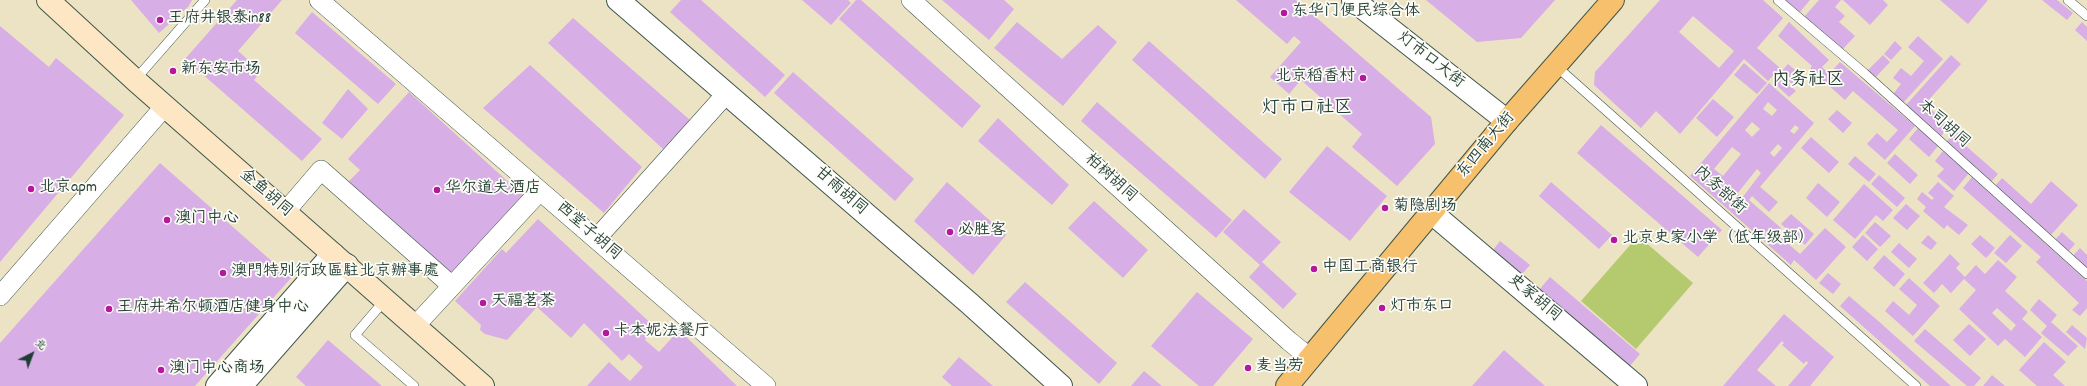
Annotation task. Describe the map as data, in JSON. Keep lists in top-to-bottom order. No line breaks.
{"streets":{"main road":["东四南大街","金鱼胡同"],"street":["灯市口大街","柏树胡同","甘雨胡同","西堂子胡同","史家胡同"],"lane":["本司胡同","内务部街"]},"crossings":[["灯市口大街","东四南大街"],["东四南大街","柏树胡同"],["东四南大街","内务部街"],["东四南大街","史家胡同"]],"districts":["内务社区","灯市口社区"],"places":["东华门便民综合体","王府井银泰in88","新东安市场","北京稻香村","北京apm","华尔道夫酒店","菊隐剧场","澳门中心","必胜客","北京史家小学（低年级部）","中国工商银行","澳門特別行政區駐北京辦事處","天福茗茶","灯市东口","王府井希尔顿酒店健身中心","卡本妮法餐厅","麦当劳","澳门中心商场"],"north":"top right"}
